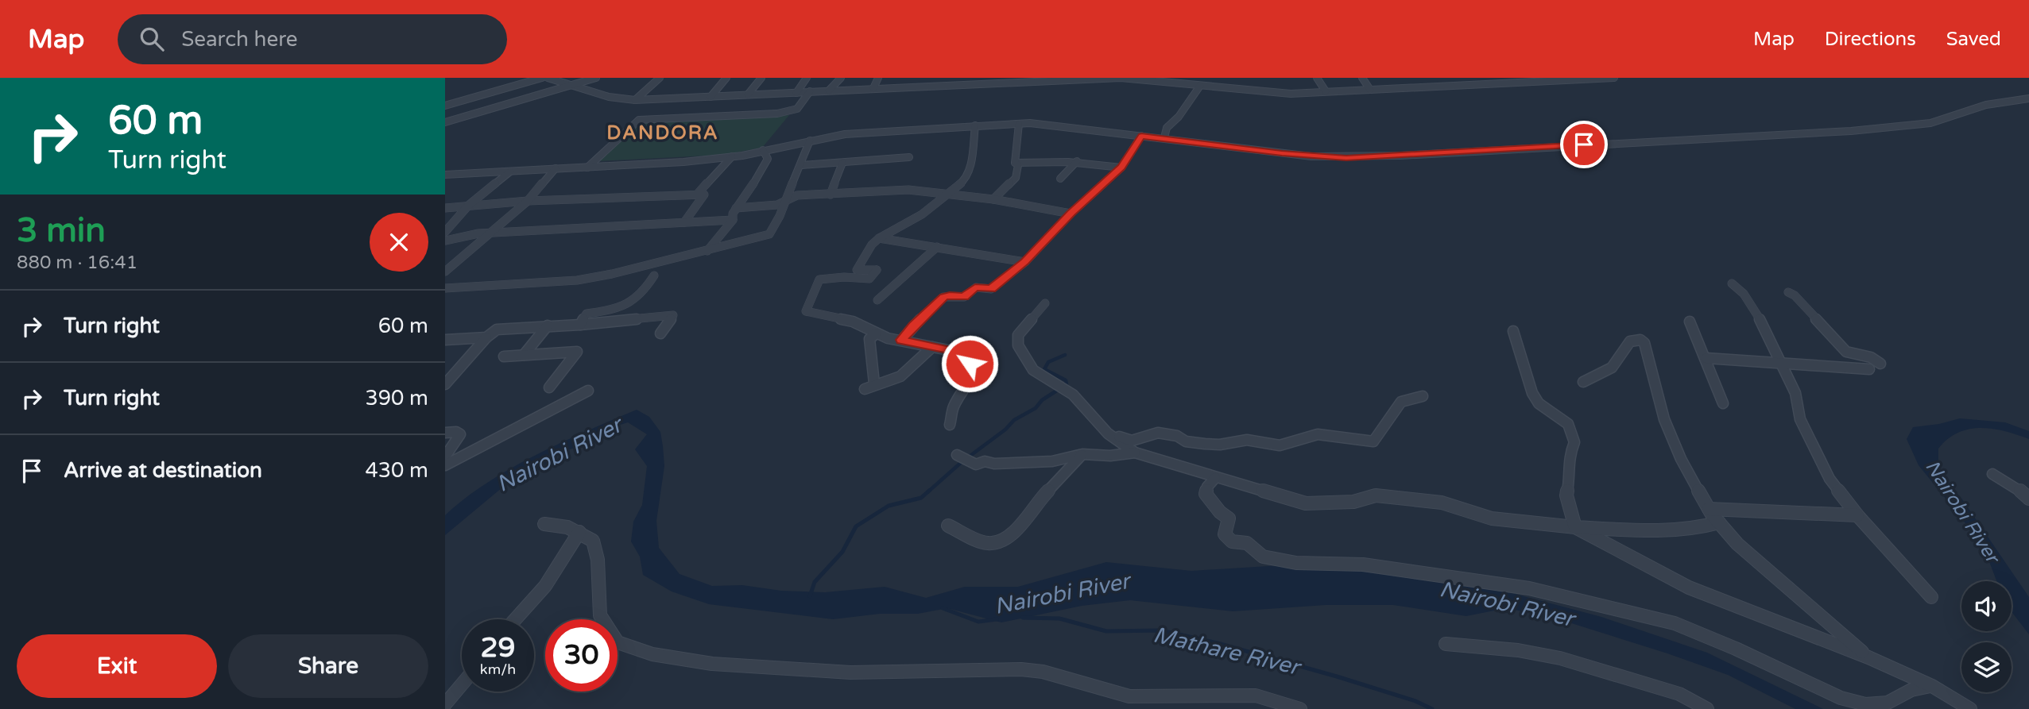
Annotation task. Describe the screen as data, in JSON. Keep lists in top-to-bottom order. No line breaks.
{"districts":["DANDORA"],"water":["Nairobi River","Mathare River"],"page":{"header":"Map","search":"Search here","nav":["Map","Directions","Saved"],"turn":["60 m","Turn right"],"heading":["3 min","880 m · 16:41"],"list":[{"name":"Turn right","value":"60 m"},{"name":"Turn right","value":"390 m"},{"name":"Arrive at destination","value":"430 m"}],"speed":"29 km/h","limit":"30","buttons":["Exit","Share"]}}
